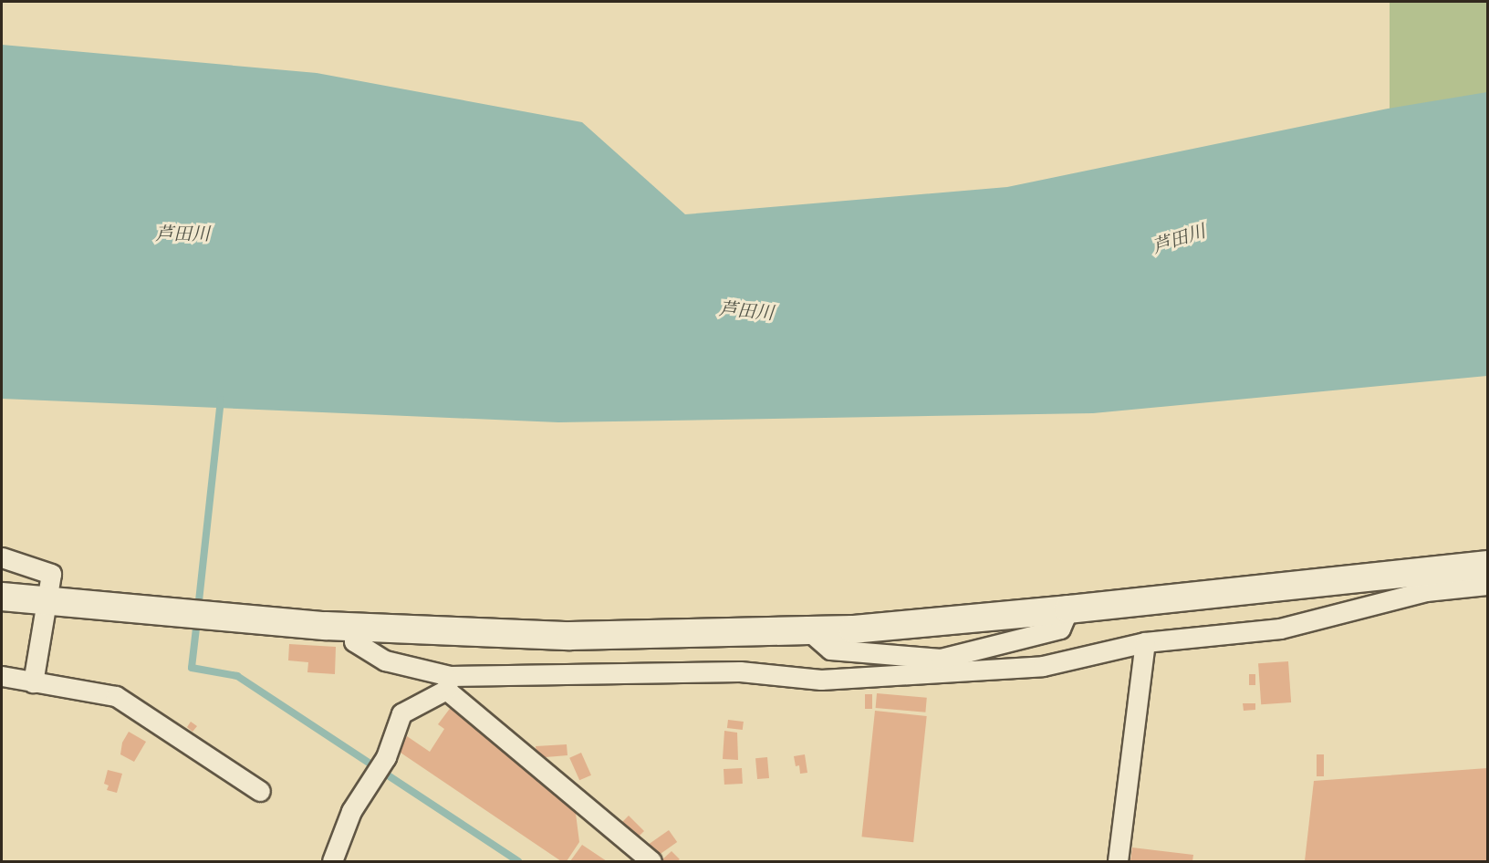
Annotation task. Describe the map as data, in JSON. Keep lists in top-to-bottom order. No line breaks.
{"water":["芦田川"]}
